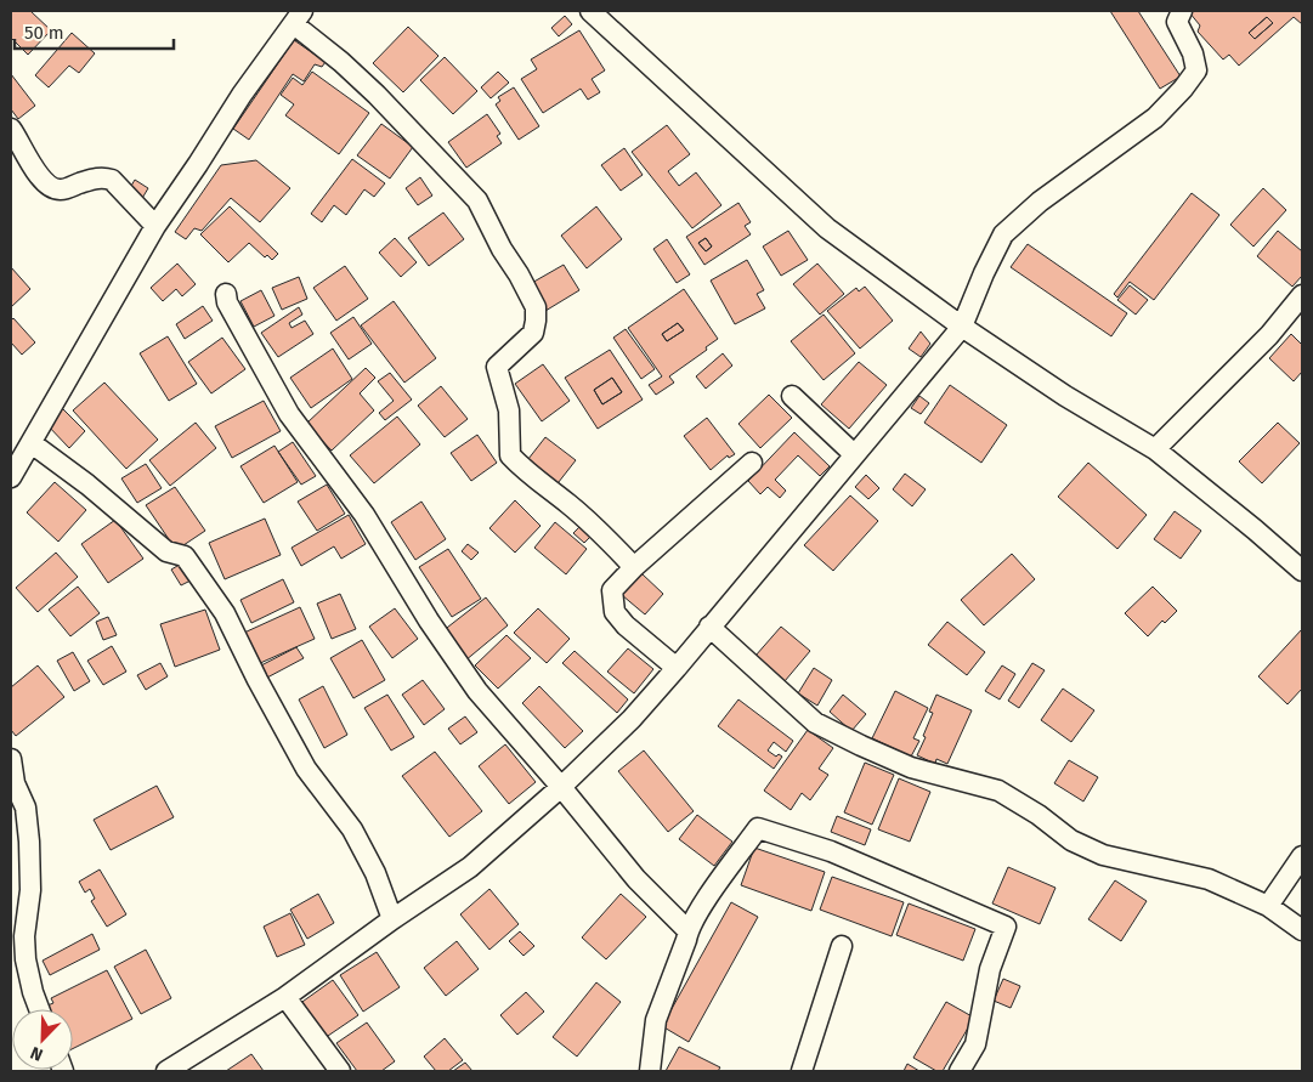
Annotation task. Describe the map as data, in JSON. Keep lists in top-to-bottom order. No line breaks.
{"scale_bar":"50 m","north":"bottom left"}
